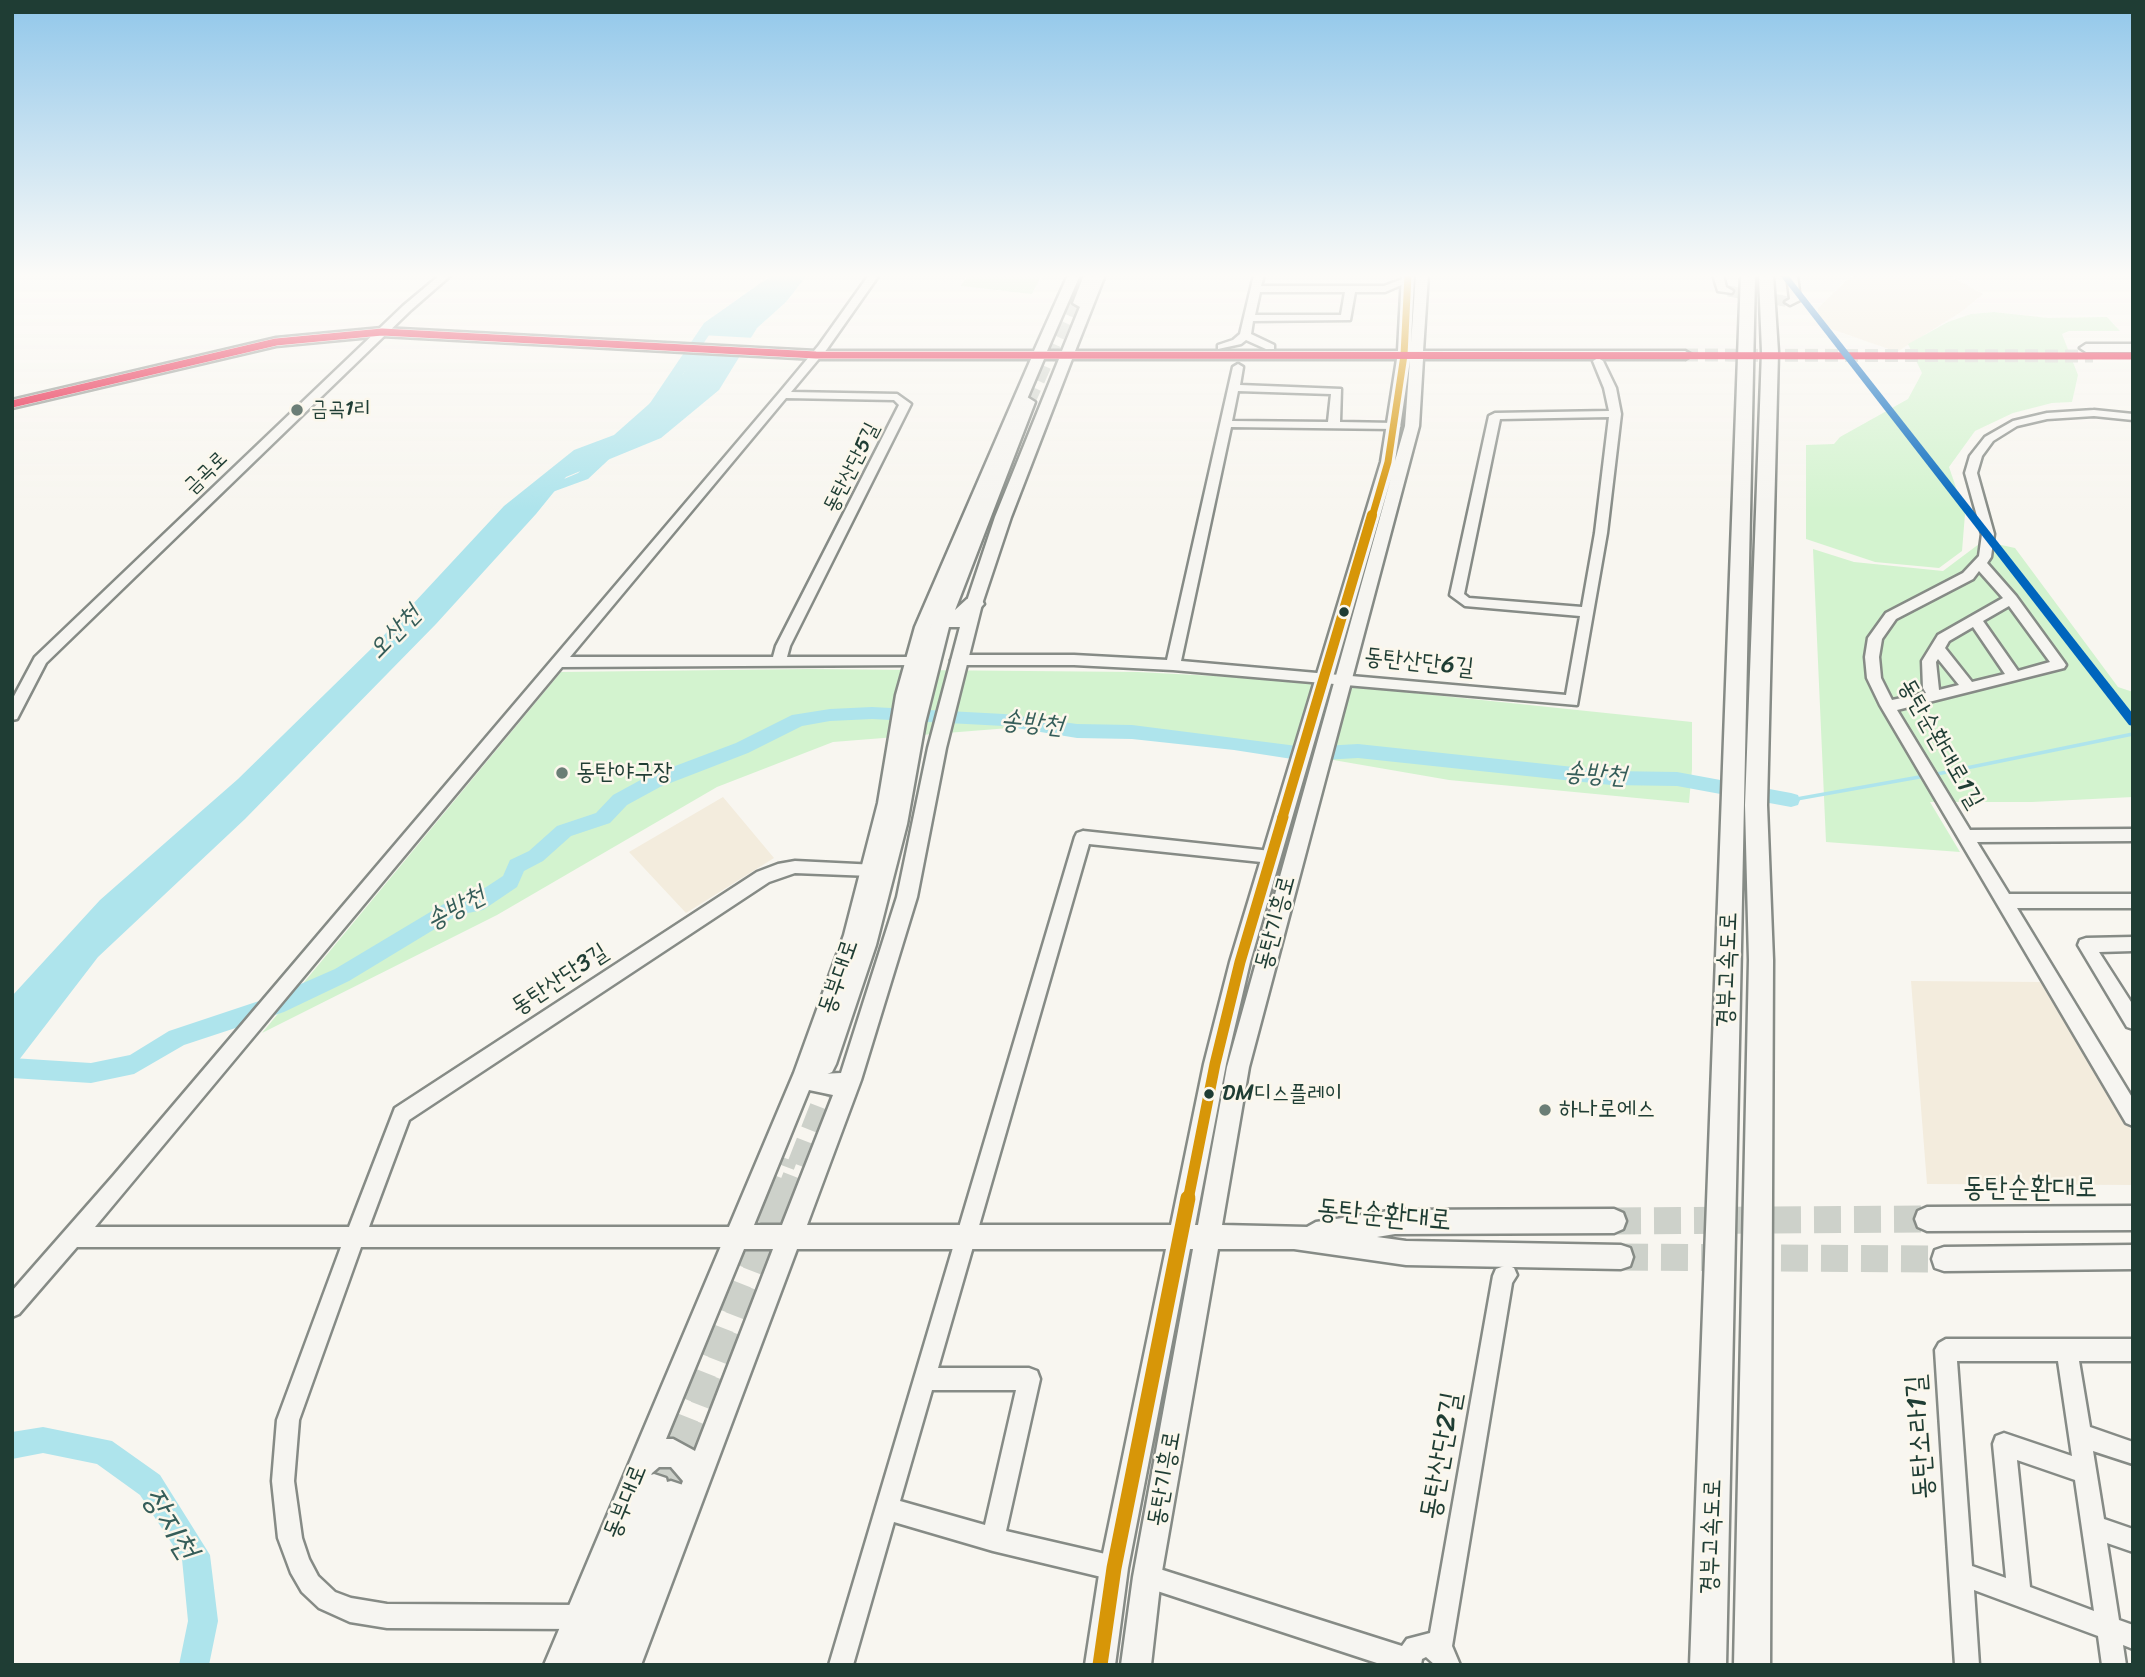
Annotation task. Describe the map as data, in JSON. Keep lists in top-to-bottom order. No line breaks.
{"streets":{"highway":["경부고속도로","동부대로"],"main road":["동탄기흥로","동탄순환대로"],"street":["동탄산단5길","금곡로","동탄산단6길","동탄순환대로1길","동탄산단3길","동탄소라1길","동탄산단2길"]},"crossings":[["동탄산단6길","동탄기흥로"],["동탄산단6길","동부대로"],["동부대로","동탄산단3길"]],"water":["오산천","송방천","장지천"],"places":["금곡1리","동탄야구장","DM디스플레이","하나로에스"]}
